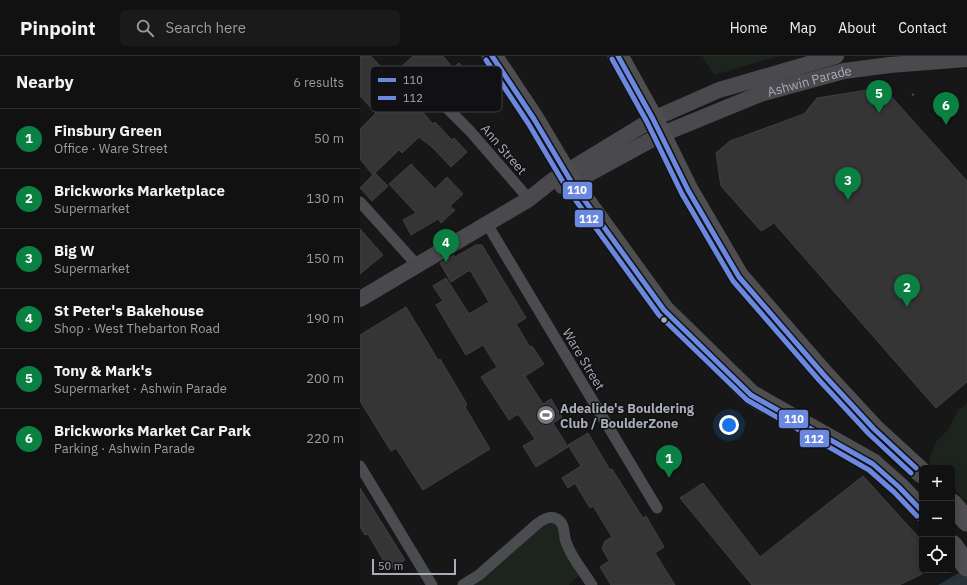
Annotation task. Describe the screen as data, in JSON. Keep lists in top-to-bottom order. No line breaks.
{"streets":{"street":["Ashwin Parade","Ann Street","Ware Street"]},"places":{"sports":["Adealide's Bouldering Club / BoulderZone"]},"lines":["transit line 110","transit line 112"],"legend":["110","112"],"scale_bar":"50 m","page":{"header":"Pinpoint","search":"Search here","nav":["Home","Map","About","Contact"],"heading":["Nearby","6 results"],"pins":["5","6","3","4","2","1"],"list":[{"mark":"1","name":"Finsbury Green","note":"Office · Ware Street","value":"50 m"},{"mark":"2","name":"Brickworks Marketplace","note":"Supermarket","value":"130 m"},{"mark":"3","name":"Big W","note":"Supermarket","value":"150 m"},{"mark":"4","name":"St Peter's Bakehouse","note":"Shop · West Thebarton Road","value":"190 m"},{"mark":"5","name":"Tony & Mark's","note":"Supermarket · Ashwin Parade","value":"200 m"},{"mark":"6","name":"Brickworks Market Car Park","note":"Parking · Ashwin Parade","value":"220 m"}],"map_buttons":["+","−"],"scale":"50 m"}}
